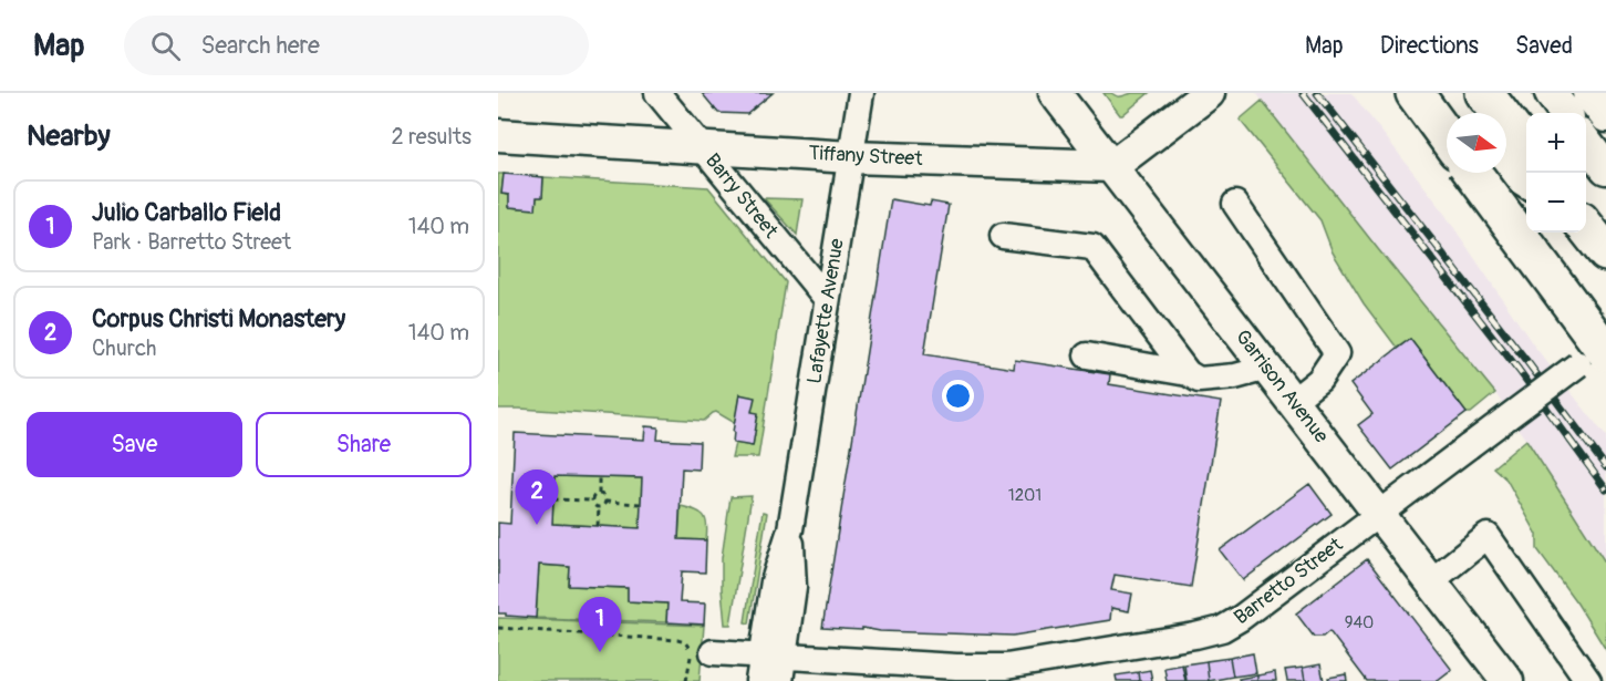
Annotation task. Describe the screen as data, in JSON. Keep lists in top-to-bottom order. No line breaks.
{"streets":{"main road":["Tiffany Street","Garrison Avenue"],"street":["Barry Street","Lafayette Avenue","Barretto Street"]},"crossings":[["Tiffany Street","Barry Street"],["Tiffany Street","Lafayette Avenue"],["Tiffany Street","Garrison Avenue"],["Barry Street","Lafayette Avenue"],["Lafayette Avenue","Barretto Street"],["Garrison Avenue","Barretto Street"]],"house_numbers":["1201","940"],"north":"right","page":{"header":"Map","search":"Search here","nav":["Map","Directions","Saved"],"heading":["Nearby","2 results"],"map_buttons":["+","−"],"list":[{"mark":"1","name":"Julio Carballo Field","note":"Park · Barretto Street","value":"140 m"},{"mark":"2","name":"Corpus Christi Monastery","note":"Church","value":"140 m"}],"buttons":["Save","Share"],"pins":["2","1"]}}
